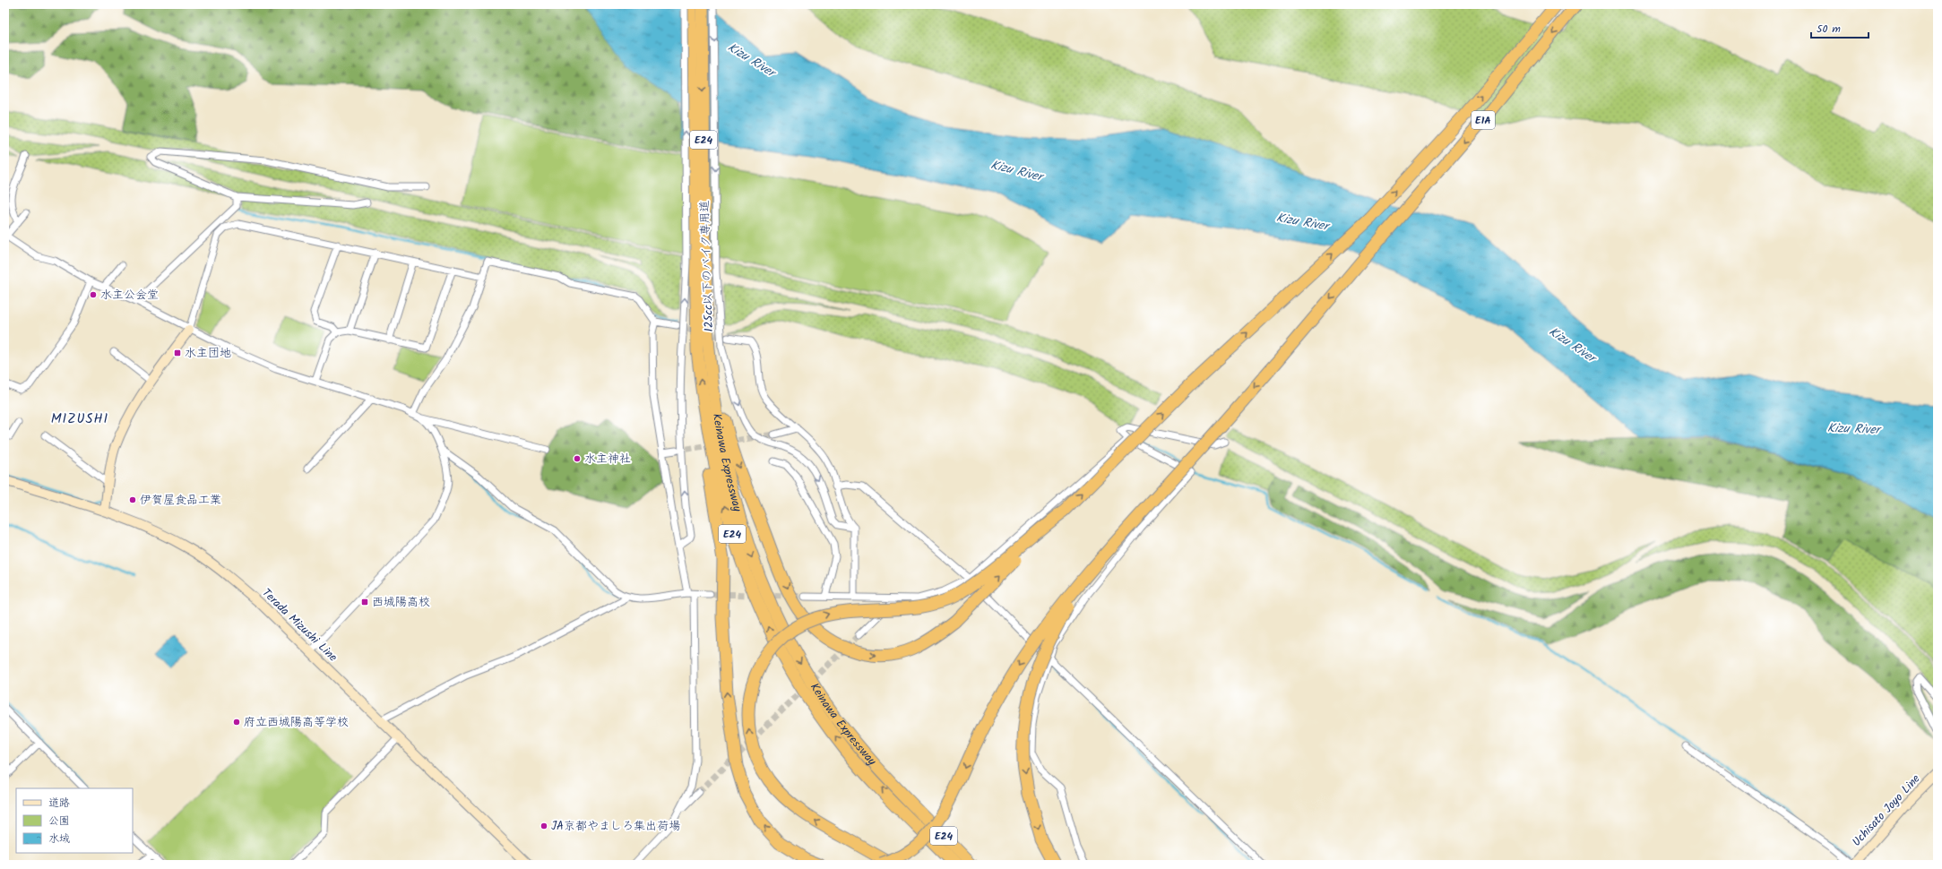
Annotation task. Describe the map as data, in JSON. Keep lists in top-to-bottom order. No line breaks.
{"streets":{"highway":["E1A","E24","Keinawa Expressway"],"main road":["Terada Mizushi Line","Uchisato Joyo Line"],"street":["125cc以下のバイク専用道"]},"districts":["MIZUSHI"],"water":["Kizu River"],"places":{"other":["水主公会堂","水主神社","伊賀屋食品工業","府立西城陽高等学校","JA京都やましろ集出荷場"],"transit":["水主団地","西城陽高校"]},"legend":["道路","公園","水域"],"scale_bar":"50 m"}
